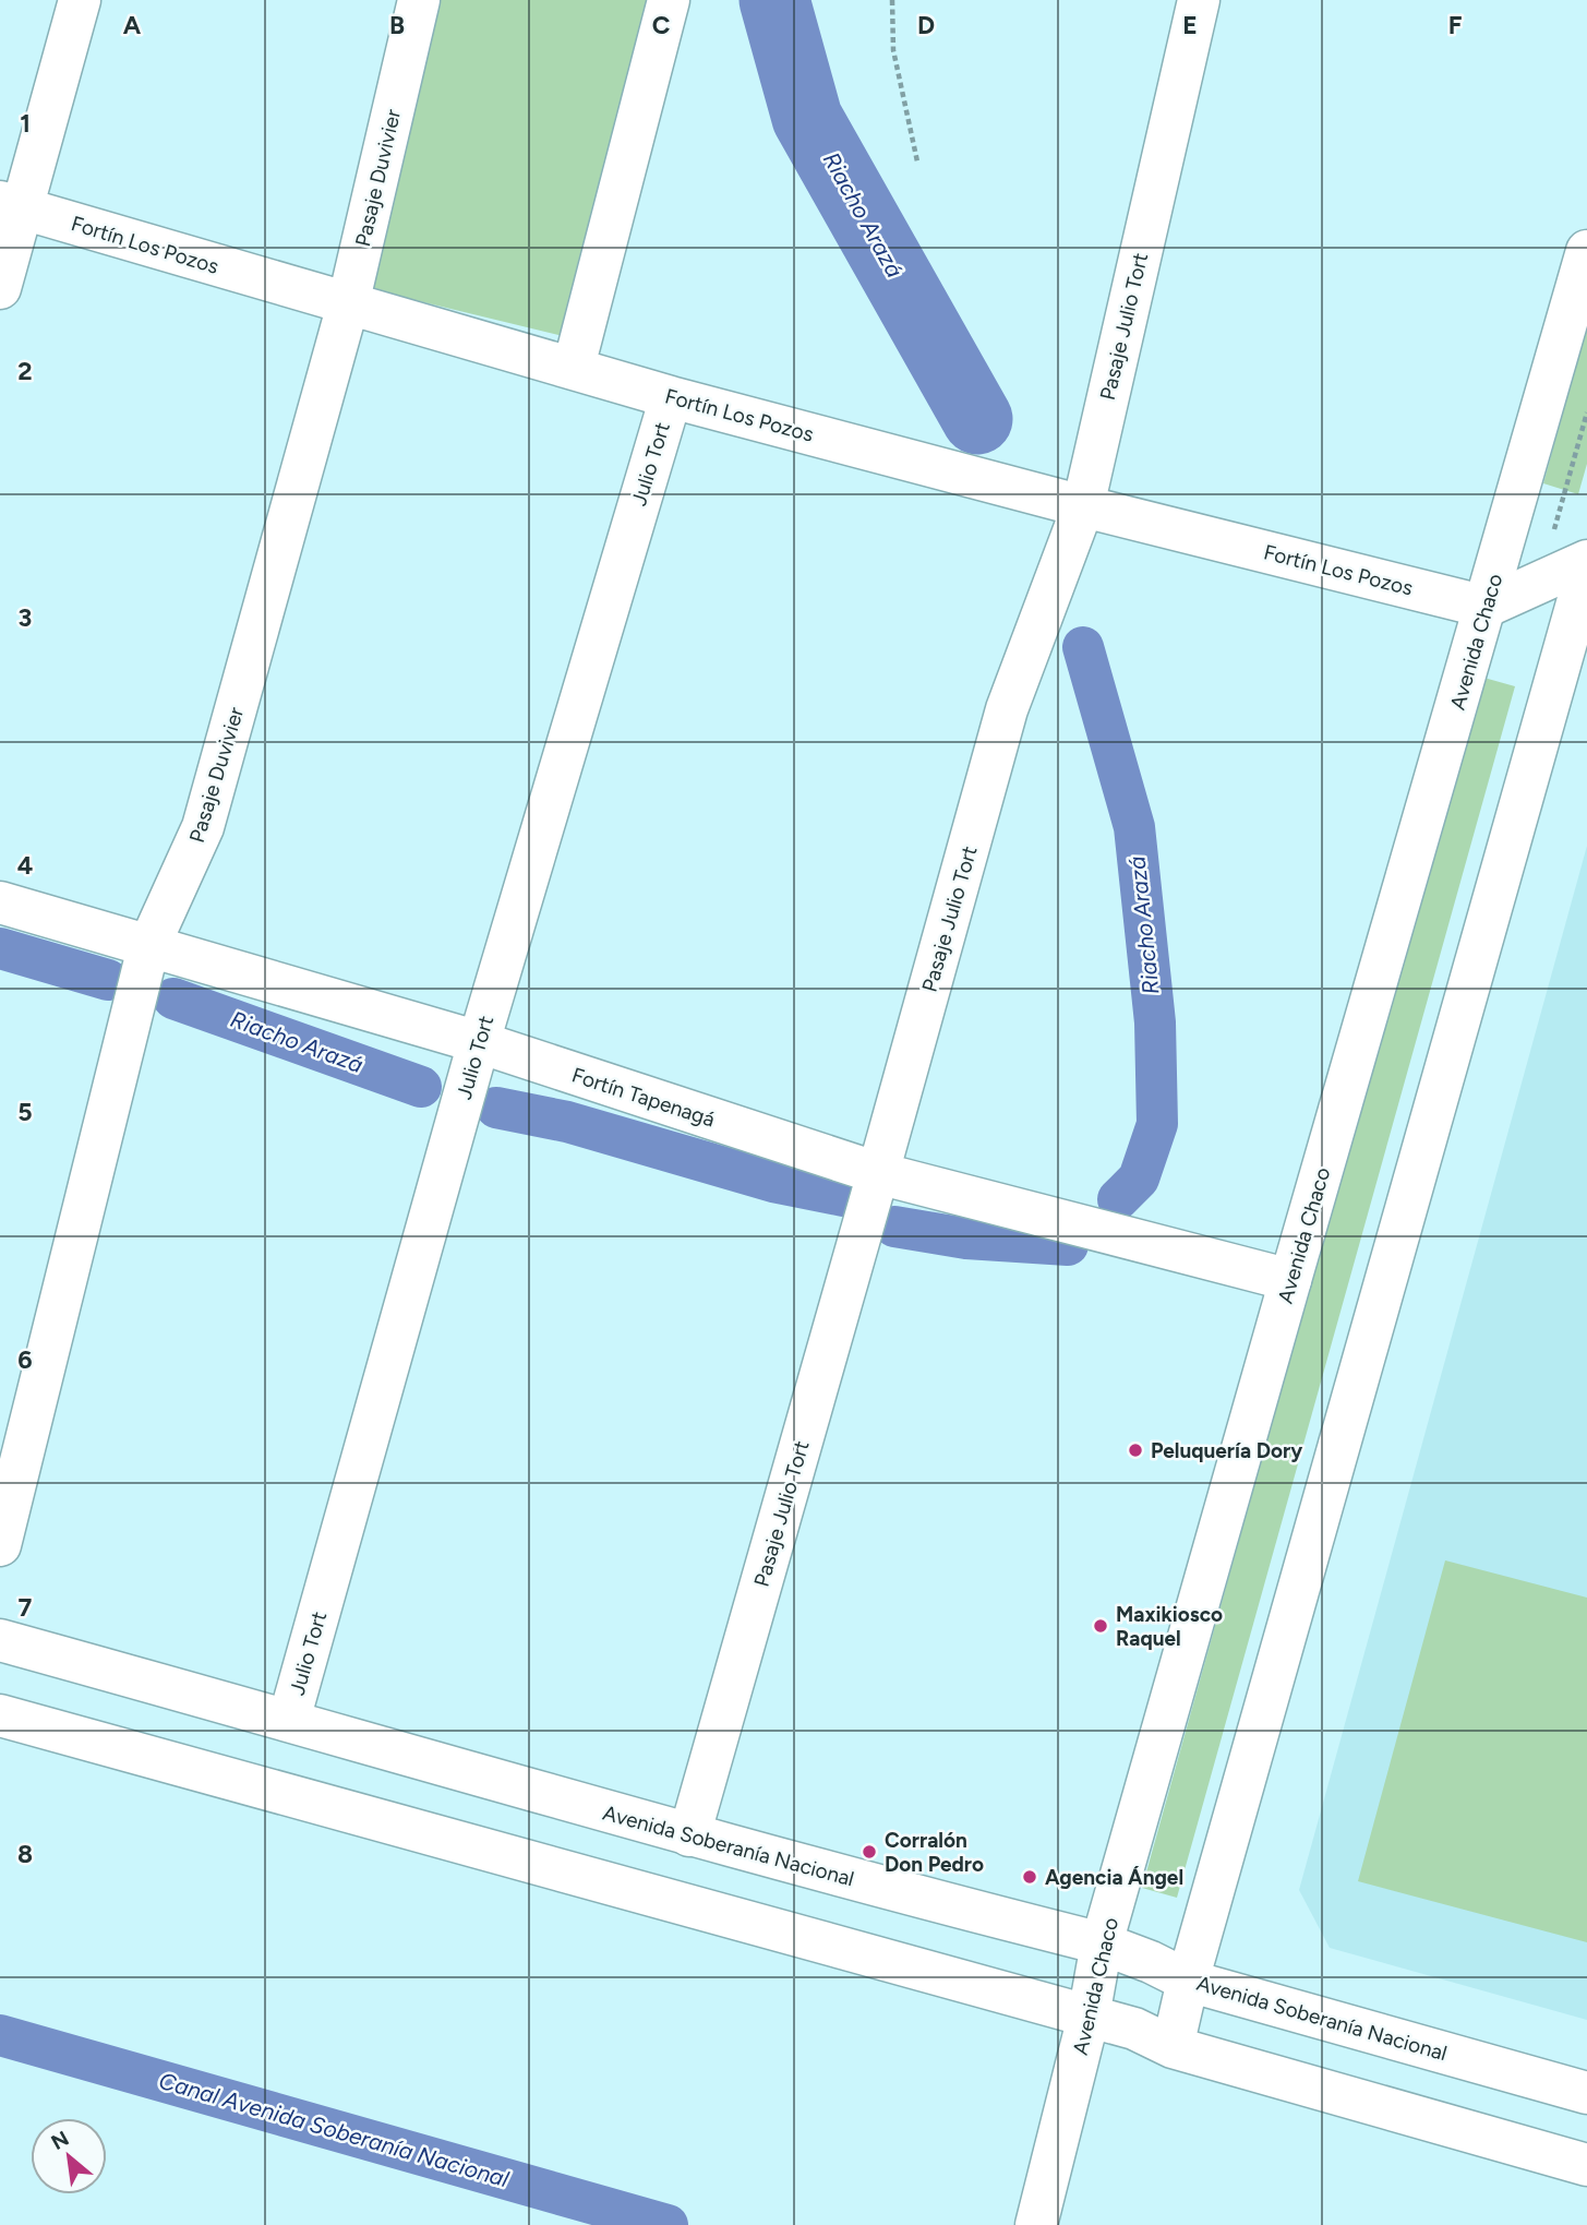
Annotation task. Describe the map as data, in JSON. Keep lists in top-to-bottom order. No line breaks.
{"streets":{"street":["Pasaje Duvivier","Fortín Los Pozos","Pasaje Julio Tort","Julio Tort","Avenida Chaco","Fortín Tapenagá","Avenida Soberanía Nacional"]},"crossings":[["Pasaje Duvivier","Fortín Los Pozos"],["Pasaje Duvivier","Fortín Tapenagá"],["Fortín Los Pozos","Pasaje Julio Tort"],["Fortín Los Pozos","Julio Tort"],["Fortín Los Pozos","Avenida Chaco"],["Pasaje Julio Tort","Fortín Tapenagá"],["Pasaje Julio Tort","Avenida Soberanía Nacional"],["Julio Tort","Fortín Tapenagá"],["Julio Tort","Avenida Soberanía Nacional"],["Avenida Chaco","Fortín Tapenagá"],["Avenida Chaco","Avenida Soberanía Nacional"]],"water":["Riacho Arazá","Canal Avenida Soberanía Nacional"],"places":["Peluquería Dory","Maxikiosco Raquel","Corralón Don Pedro","Agencia Ángel"],"north":"top left","grid":{"columns":["A","B","C","D","E","F"],"rows":["1","2","3","4","5","6","7","8"]}}
